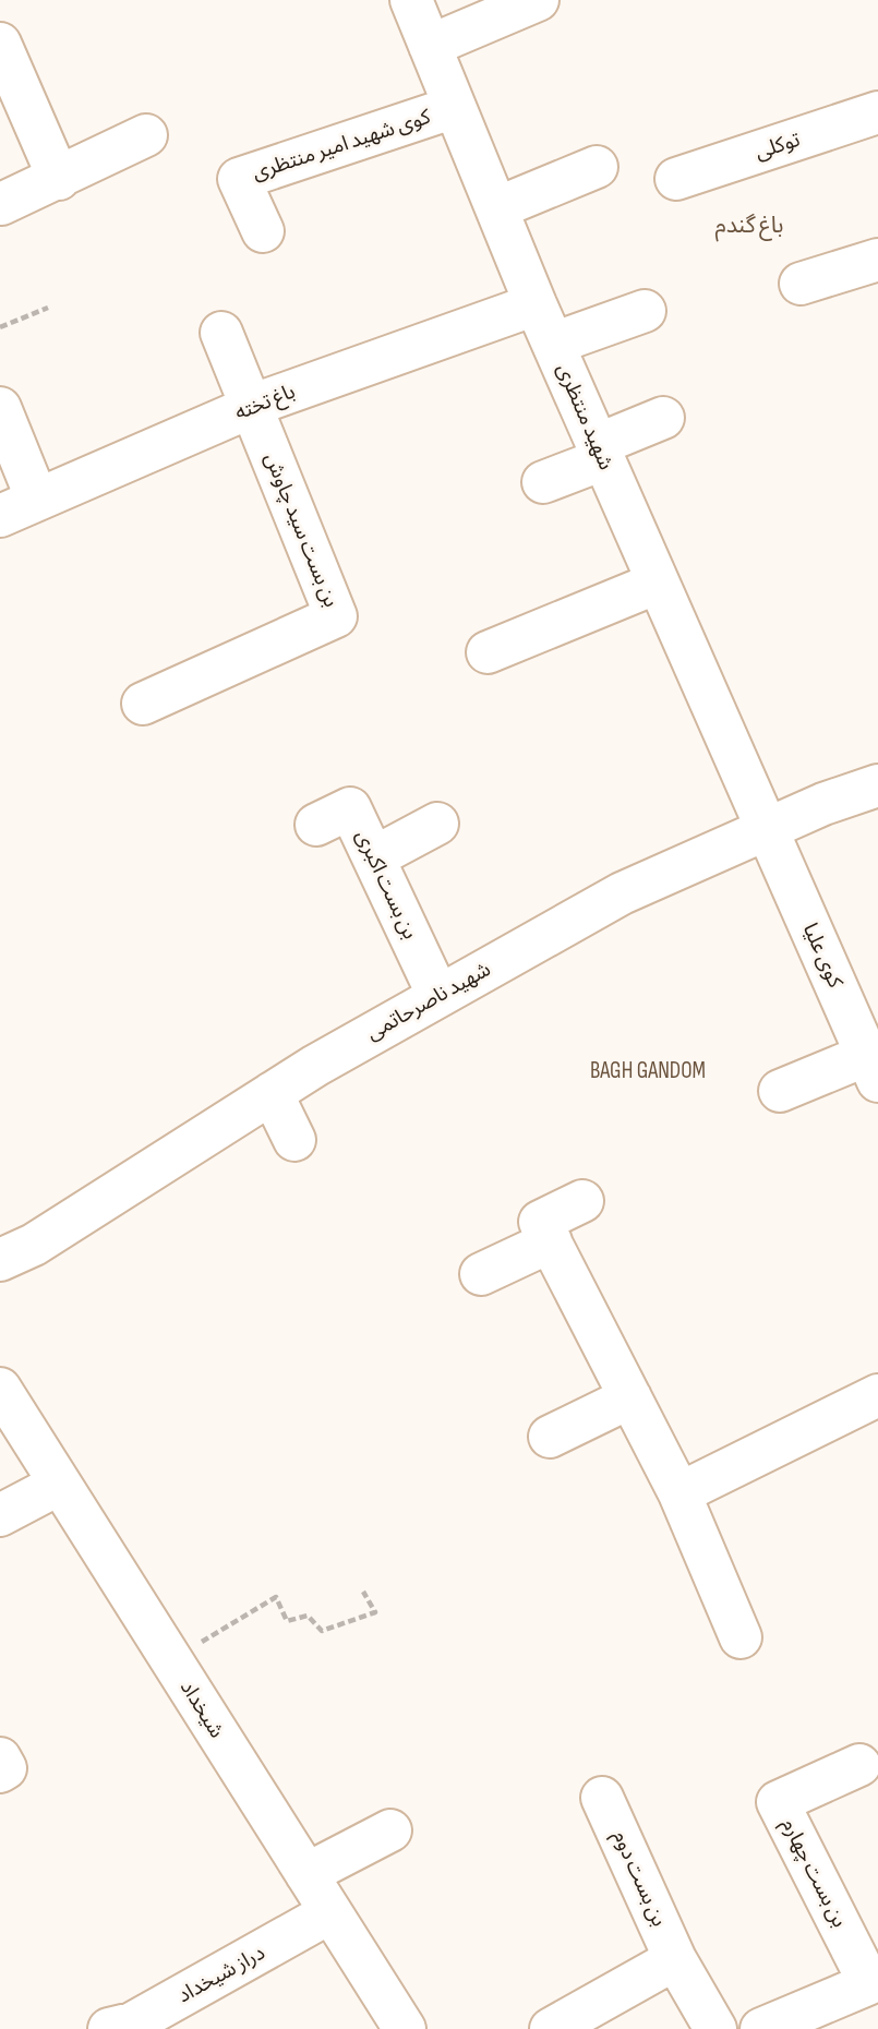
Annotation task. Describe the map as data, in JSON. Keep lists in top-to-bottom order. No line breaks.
{"streets":{"street":["کوی شهید امیر منتظری","توکلی","باغ تخته","شهید منتظری","بن بست سید چاوش","بن بست اکبری","کوی علیا","شهید ناصرحاتمی","شیخداد","بن بست چهارم","بن بست دوم","دراز شیخداد"]},"crossings":[["کوی شهید امیر منتظری","شهید منتظری"],["باغ تخته","شهید منتظری"],["باغ تخته","بن بست سید چاوش"],["شهید منتظری","کوی علیا"],["شهید منتظری","شهید ناصرحاتمی"],["بن بست اکبری","شهید ناصرحاتمی"],["کوی علیا","شهید ناصرحاتمی"],["شیخداد","دراز شیخداد"]],"districts":["باغ گندم","BAGH GANDOM"]}
